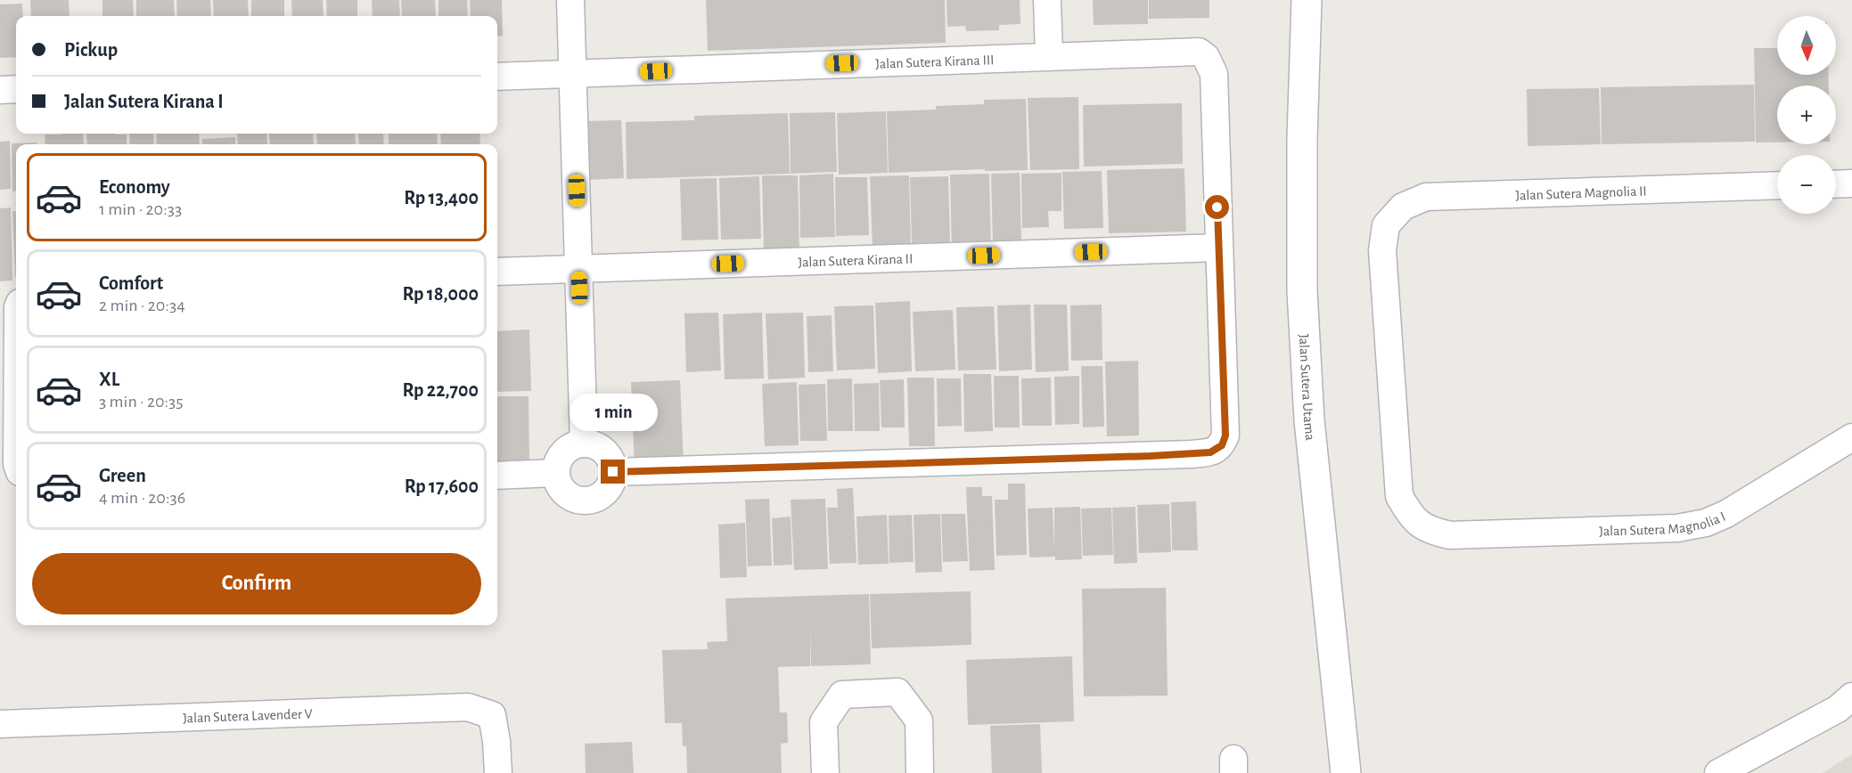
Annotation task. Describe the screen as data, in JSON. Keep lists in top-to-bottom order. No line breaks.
{"streets":{"street":["Jalan Sutera Kirana III","Jalan Sutera Magnolia II","Jalan Sutera Kirana II","Jalan Sutera Utama","Jalan Sutera Magnolia I","Jalan Sutera Lavender V"]},"crossings":[["Jalan Sutera Kirana III","Jalan Sutera Kirana II"],["Jalan Sutera Magnolia II","Jalan Sutera Magnolia I"]],"north":"bottom","page":{"map_buttons":["+","−"],"banner":["Pickup","Jalan Sutera Kirana I"],"list":[{"name":"Economy","note":"1 min · 20:33","value":"Rp 13,400"},{"name":"Comfort","note":"2 min · 20:34","value":"Rp 18,000"},{"name":"XL","note":"3 min · 20:35","value":"Rp 22,700"},{"name":"Green","note":"4 min · 20:36","value":"Rp 17,600"}],"bubble":"1 min","buttons":"Confirm"}}
